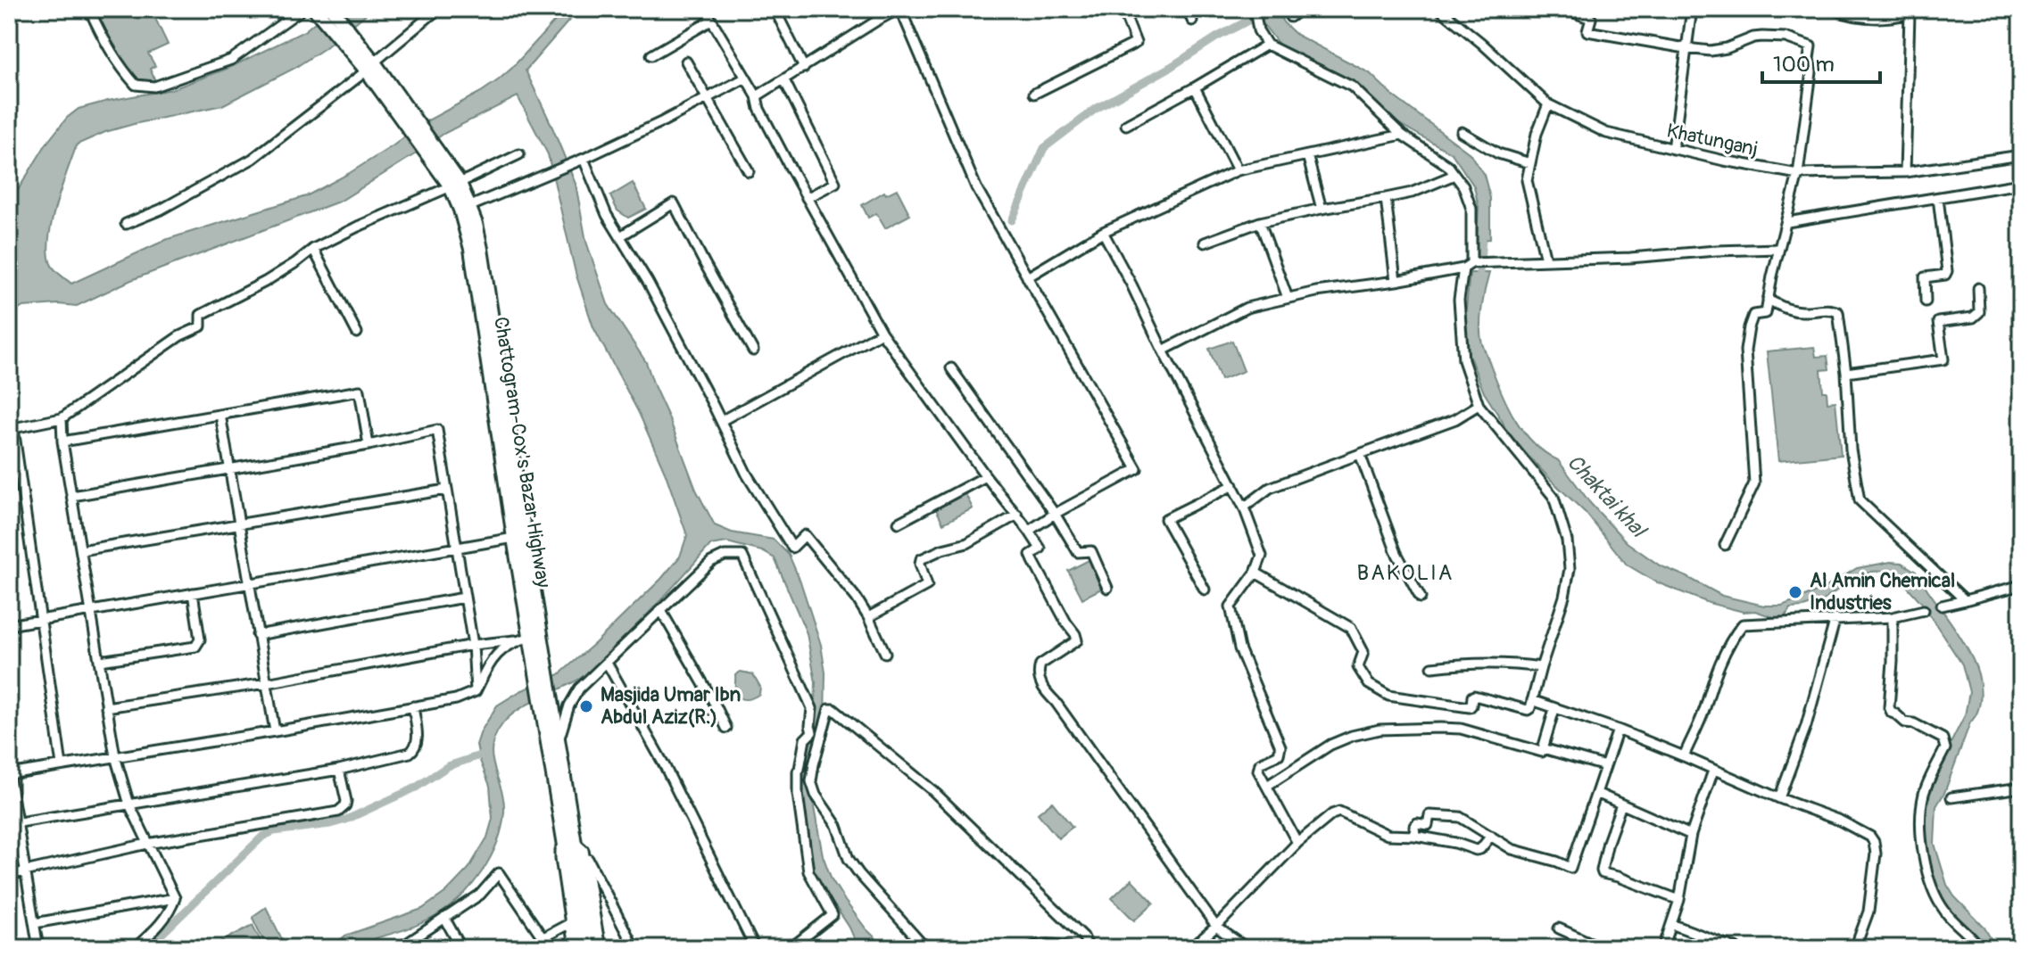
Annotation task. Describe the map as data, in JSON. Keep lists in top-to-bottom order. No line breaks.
{"streets":{"highway":["Chattogram-Cox's Bazar Highway"],"street":["Khatunganj"]},"districts":["BAKOLIA"],"water":["Chaktai khal"],"places":["Al Amin Chemical Industries","Masjida Umar Ibn Abdul Aziz(R:)"],"scale_bar":"100 m"}
